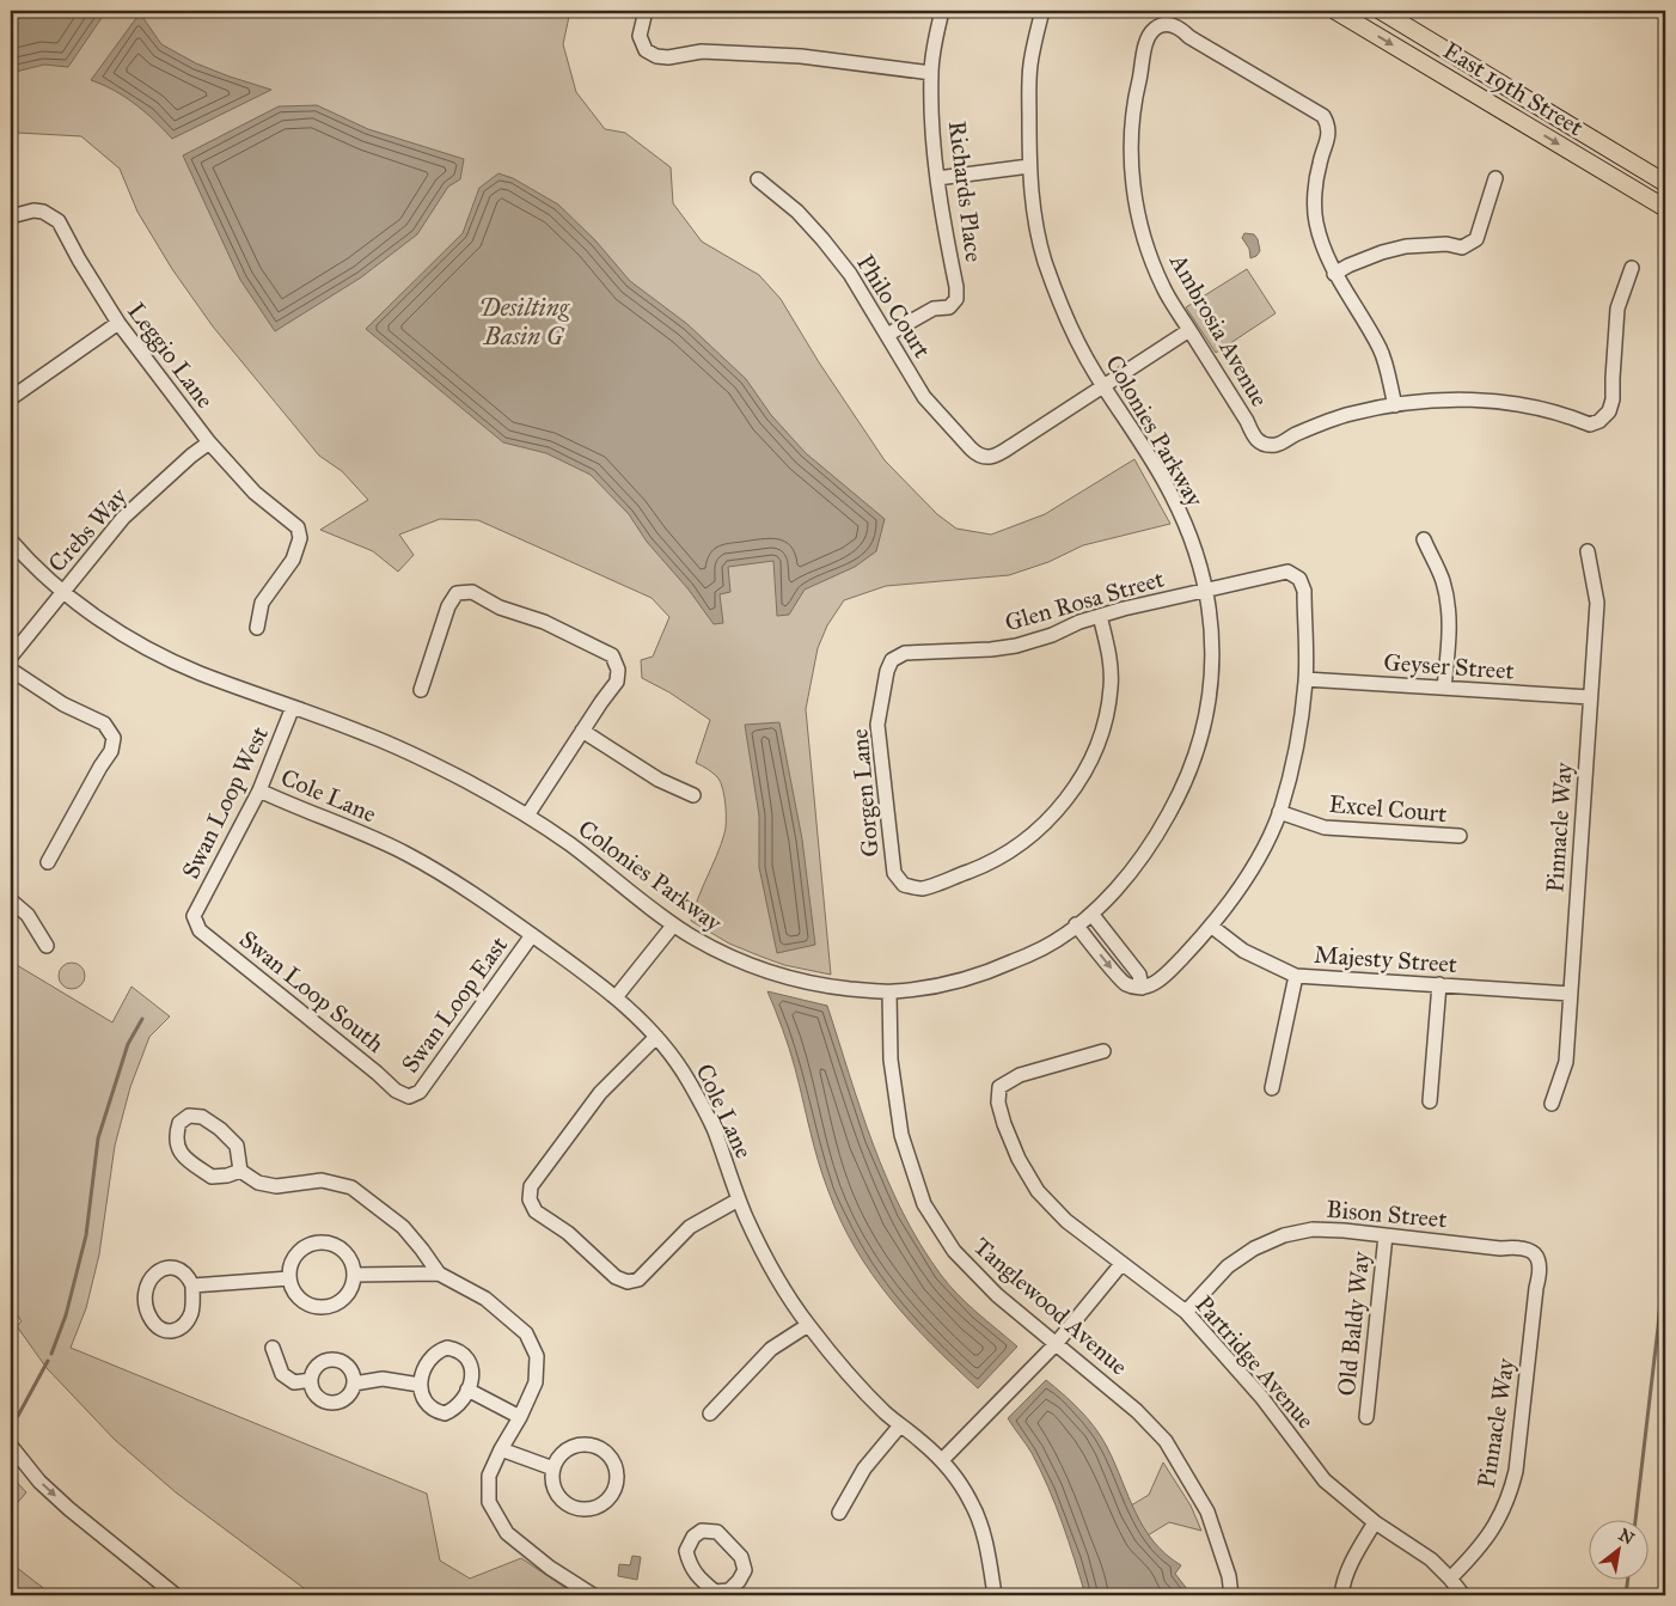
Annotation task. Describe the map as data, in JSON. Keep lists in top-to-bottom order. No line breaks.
{"streets":{"main road":["East 19th Street"],"street":["Richards Place","Philo Court","Ambrosia Avenue","Leggio Lane","Colonies Parkway","Crebs Way","Glen Rosa Street","Geyser Street","Gorgen Lane","Cole Lane","Swan Loop West","Excel Court","Pinnacle Way","Majesty Street","Swan Loop South","Swan Loop East","Bison Street","Tanglewood Avenue","Old Baldy Way","Partridge Avenue"]},"crossings":[["Richards Place","Philo Court"],["Philo Court","Colonies Parkway"],["Leggio Lane","Crebs Way"],["Colonies Parkway","Crebs Way"],["Colonies Parkway","Glen Rosa Street"],["Colonies Parkway","Swan Loop West"],["Colonies Parkway","Tanglewood Avenue"],["Glen Rosa Street","Geyser Street"],["Glen Rosa Street","Gorgen Lane"],["Geyser Street","Pinnacle Way"],["Cole Lane","Swan Loop West"],["Cole Lane","Swan Loop East"],["Swan Loop West","Swan Loop South"],["Pinnacle Way","Majesty Street"],["Pinnacle Way","Bison Street"],["Pinnacle Way","Partridge Avenue"],["Swan Loop South","Swan Loop East"],["Bison Street","Old Baldy Way"],["Bison Street","Partridge Avenue"]],"water":["Desilting Basin G"],"north":"top right"}
